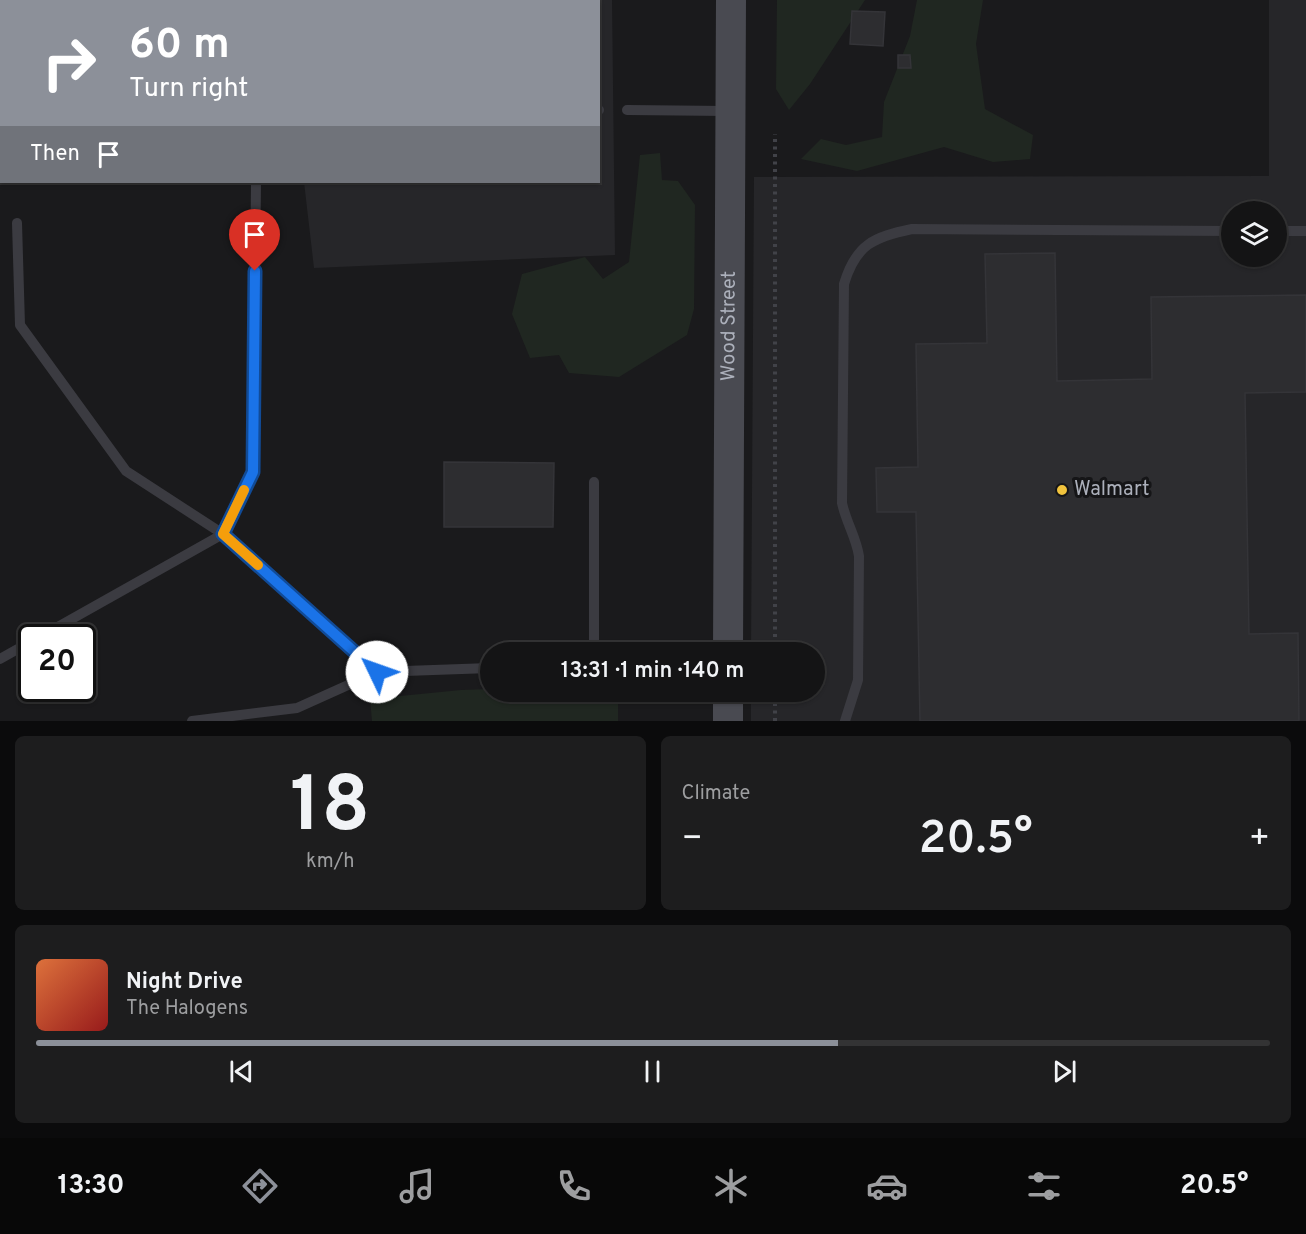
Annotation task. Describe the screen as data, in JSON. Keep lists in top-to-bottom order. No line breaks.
{"streets":{"street":["Wood Street"]},"places":["Walmart"],"page":{"turn":["60 m","Turn right"],"then":"Then","limit":"20","trip":"13:31 · 1 min · 140 m","tile":[["18","km/h"],"Climate"],"heat":["−","20.5°","+"],"song":["Night Drive","The Halogens"],"tabs":["13:30","20.5°"]}}
